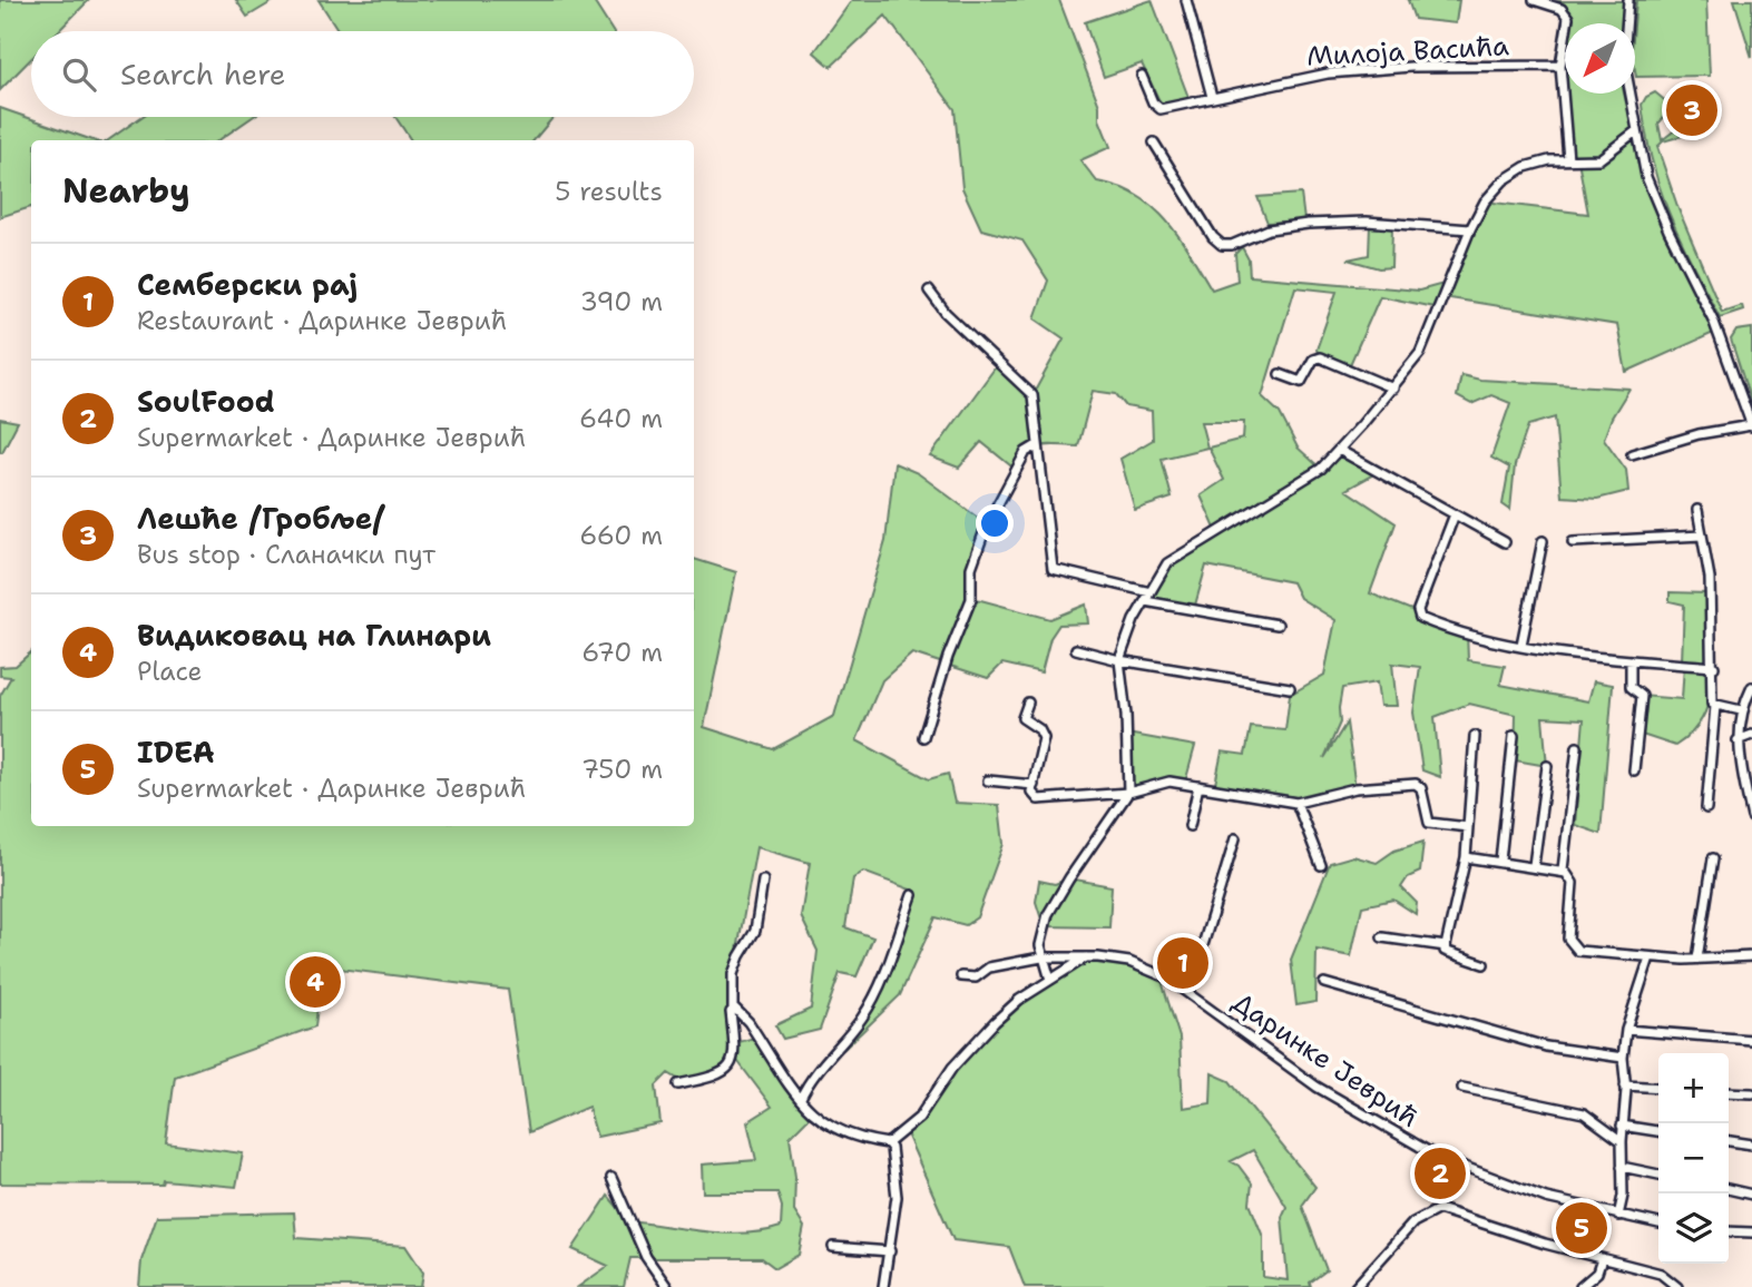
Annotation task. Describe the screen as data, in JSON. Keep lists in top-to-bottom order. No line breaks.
{"streets":{"street":["Милоја Васића","Даринке Јеврић"]},"north":"bottom left","page":{"search":"Search here","pins":["3","1","4","2","5"],"heading":["Nearby","5 results"],"list":[{"mark":"1","name":"Семберски рај","note":"Restaurant · Даринке Јеврић","value":"390 m"},{"mark":"2","name":"SoulFood","note":"Supermarket · Даринке Јеврић","value":"640 m"},{"mark":"3","name":"Лешће /Гробље/","note":"Bus stop · Сланачки пут","value":"660 m"},{"mark":"4","name":"Видиковац на Глинари","note":"Place","value":"670 m"},{"mark":"5","name":"IDEA","note":"Supermarket · Даринке Јеврић","value":"750 m"}],"map_buttons":["+","−"]}}
